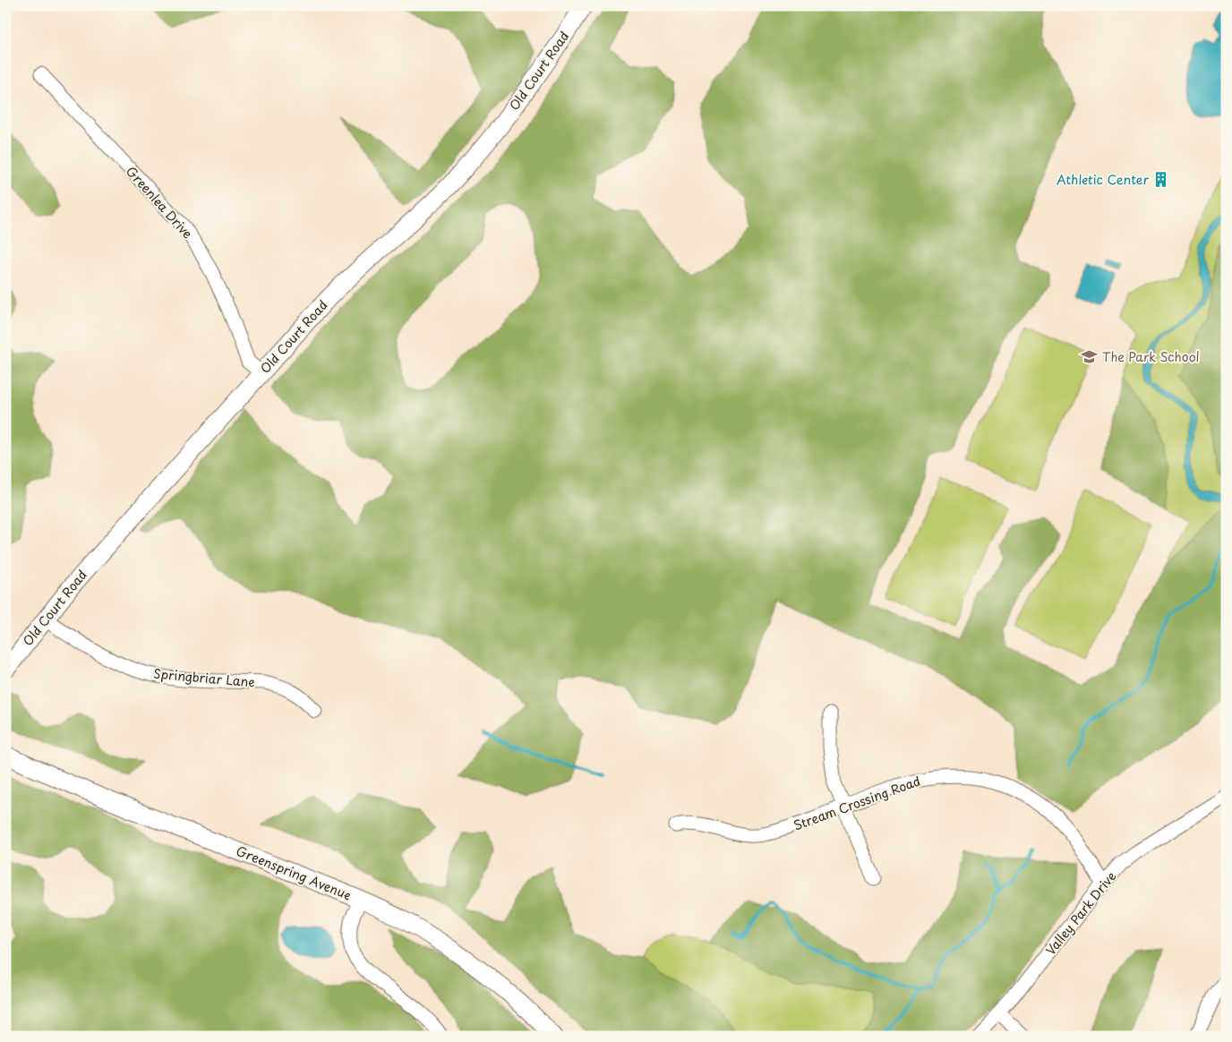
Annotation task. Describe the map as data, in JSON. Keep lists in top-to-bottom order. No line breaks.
{"streets":{"main road":["Old Court Road","Greenspring Avenue"],"street":["Greenlea Drive","Springbriar Lane","Stream Crossing Road","Valley Park Drive"]},"crossings":[["Old Court Road","Greenlea Drive"],["Old Court Road","Springbriar Lane"],["Stream Crossing Road","Valley Park Drive"]],"places":{"building":["Athletic Center"],"school or university":["The Park School"]}}
